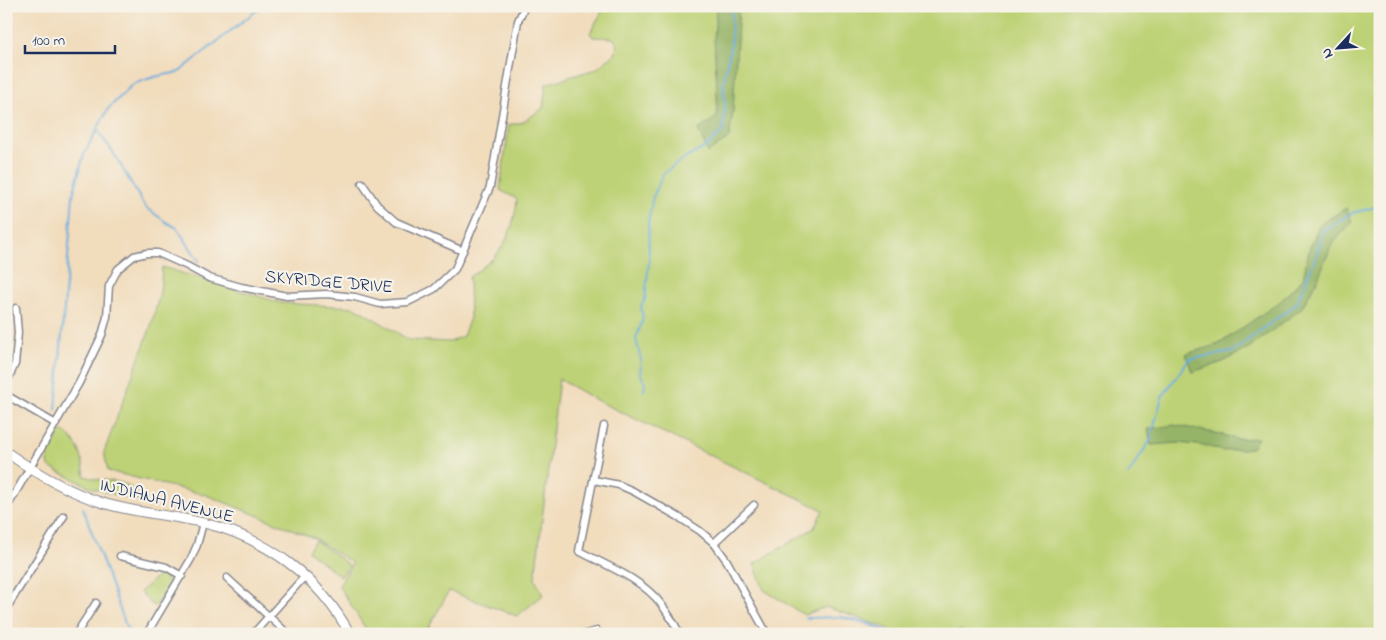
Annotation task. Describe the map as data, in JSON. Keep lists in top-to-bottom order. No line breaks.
{"streets":{"street":["SKYRIDGE DRIVE","INDIANA AVENUE"]},"scale_bar":"100 m","north":"bottom left"}
